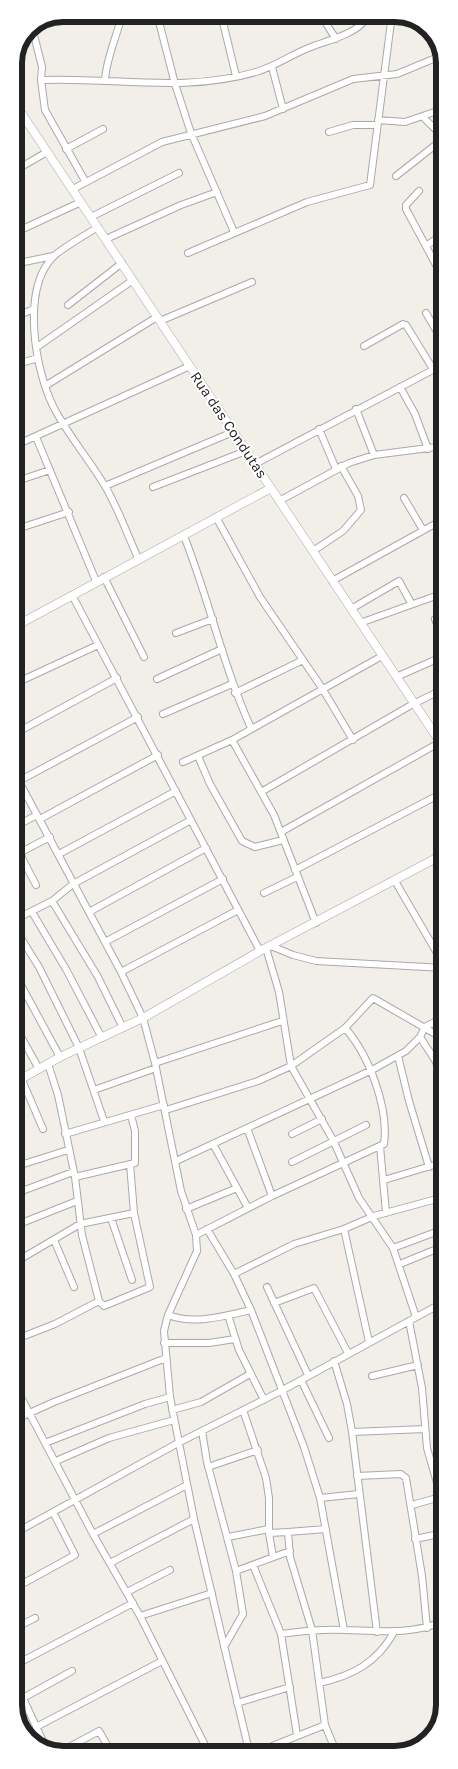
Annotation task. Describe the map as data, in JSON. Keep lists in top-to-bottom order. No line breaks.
{"streets":{"street":["Rua das Condutas"]}}
